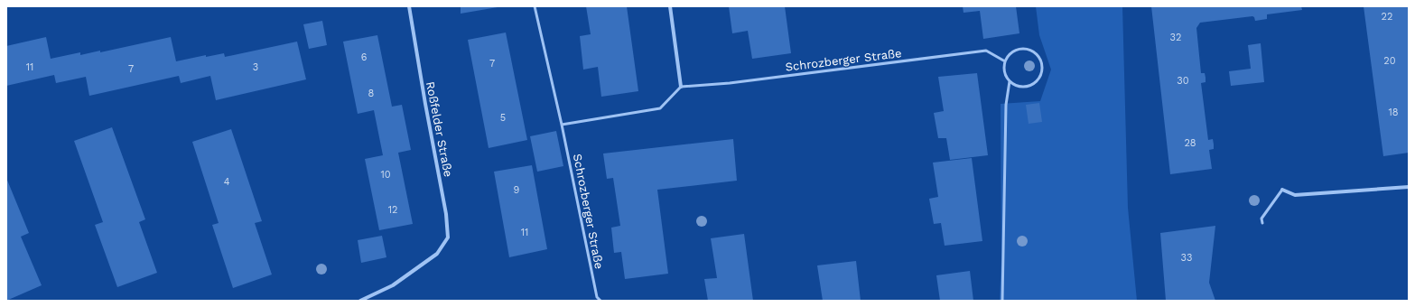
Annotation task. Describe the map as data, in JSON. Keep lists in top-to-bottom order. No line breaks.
{"streets":{"street":["Roßfelder Straße"],"lane":["Schrozberger Straße"]},"house_numbers":["22","32","6","20","7","11","3","7","30","8","18","5","28","10","4","9","12","11","33"]}
